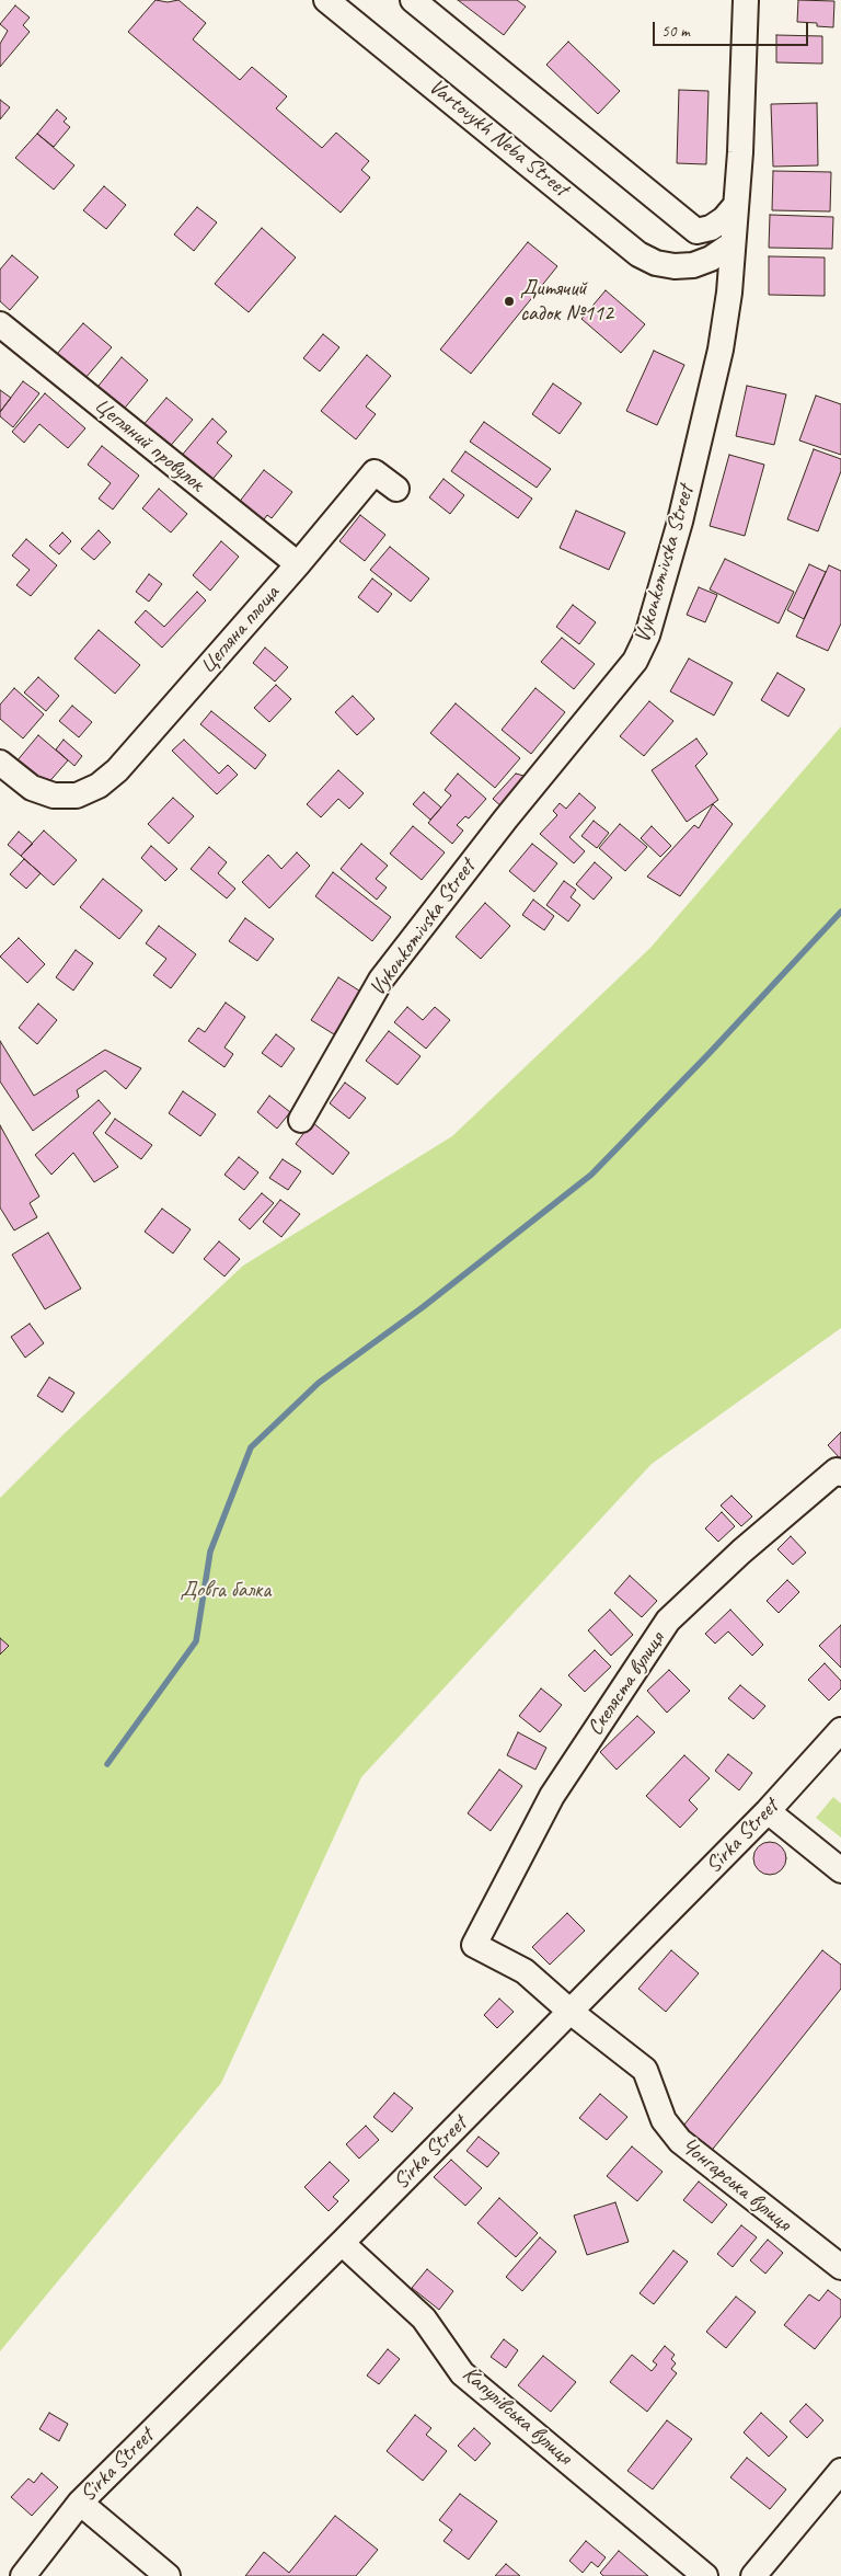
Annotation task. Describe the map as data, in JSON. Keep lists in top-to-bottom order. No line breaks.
{"streets":{"street":["Vartovykh Neba Street","Цегляний провулок","Vykonkomivska Street","Цегляна площа","Скеляста вулиця","Sirka Street","Чонгарська вулиця","Капулівська вулиця"]},"crossings":[["Vartovykh Neba Street","Vykonkomivska Street"],["Цегляний провулок","Цегляна площа"],["Скеляста вулиця","Чонгарська вулиця"],["Sirka Street","Чонгарська вулиця"],["Sirka Street","Капулівська вулиця"]],"parks":["Довга балка"],"places":["Дитячий садок №112"],"scale_bar":"50 m"}
